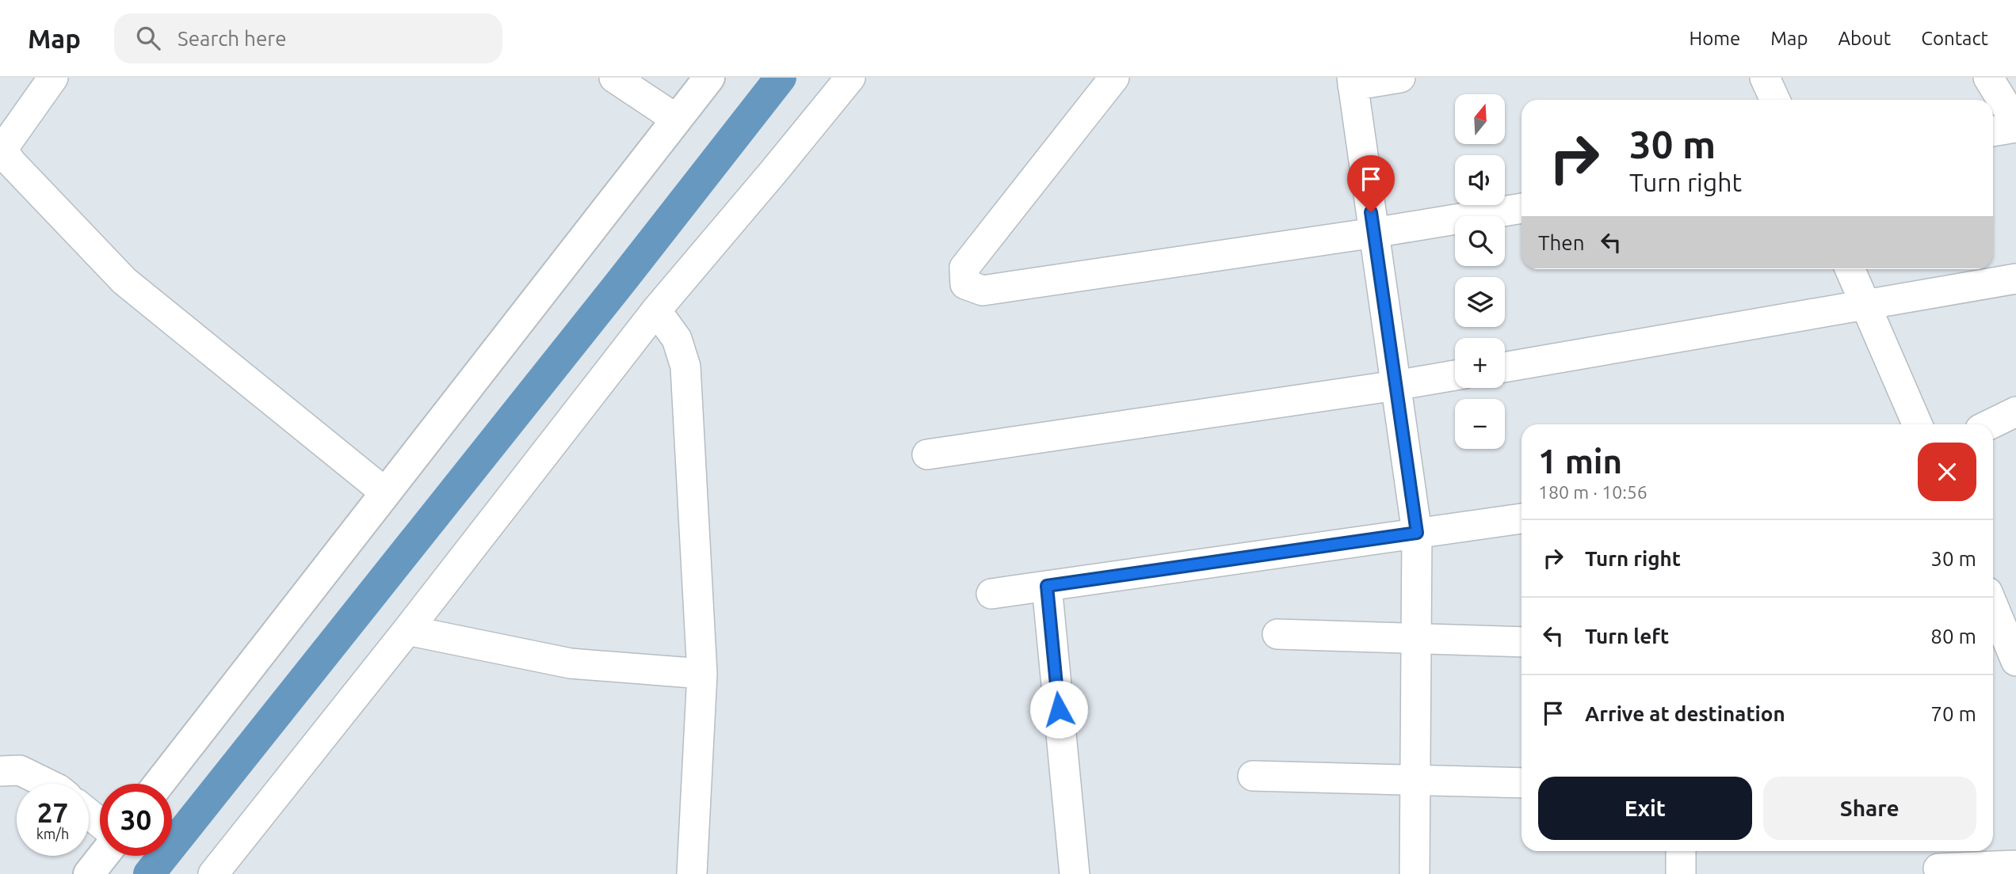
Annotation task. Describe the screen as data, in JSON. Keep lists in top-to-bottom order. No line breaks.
{"north":"top","page":{"header":"Map","search":"Search here","nav":["Home","Map","About","Contact"],"map_buttons":["+","−"],"turn":["30 m","Turn right"],"then":"Then","heading":["1 min","180 m · 10:56"],"list":[{"name":"Turn right","value":"30 m"},{"name":"Turn left","value":"80 m"},{"name":"Arrive at destination","value":"70 m"}],"buttons":["Exit","Share"],"speed":"27 km/h","limit":"30"}}
